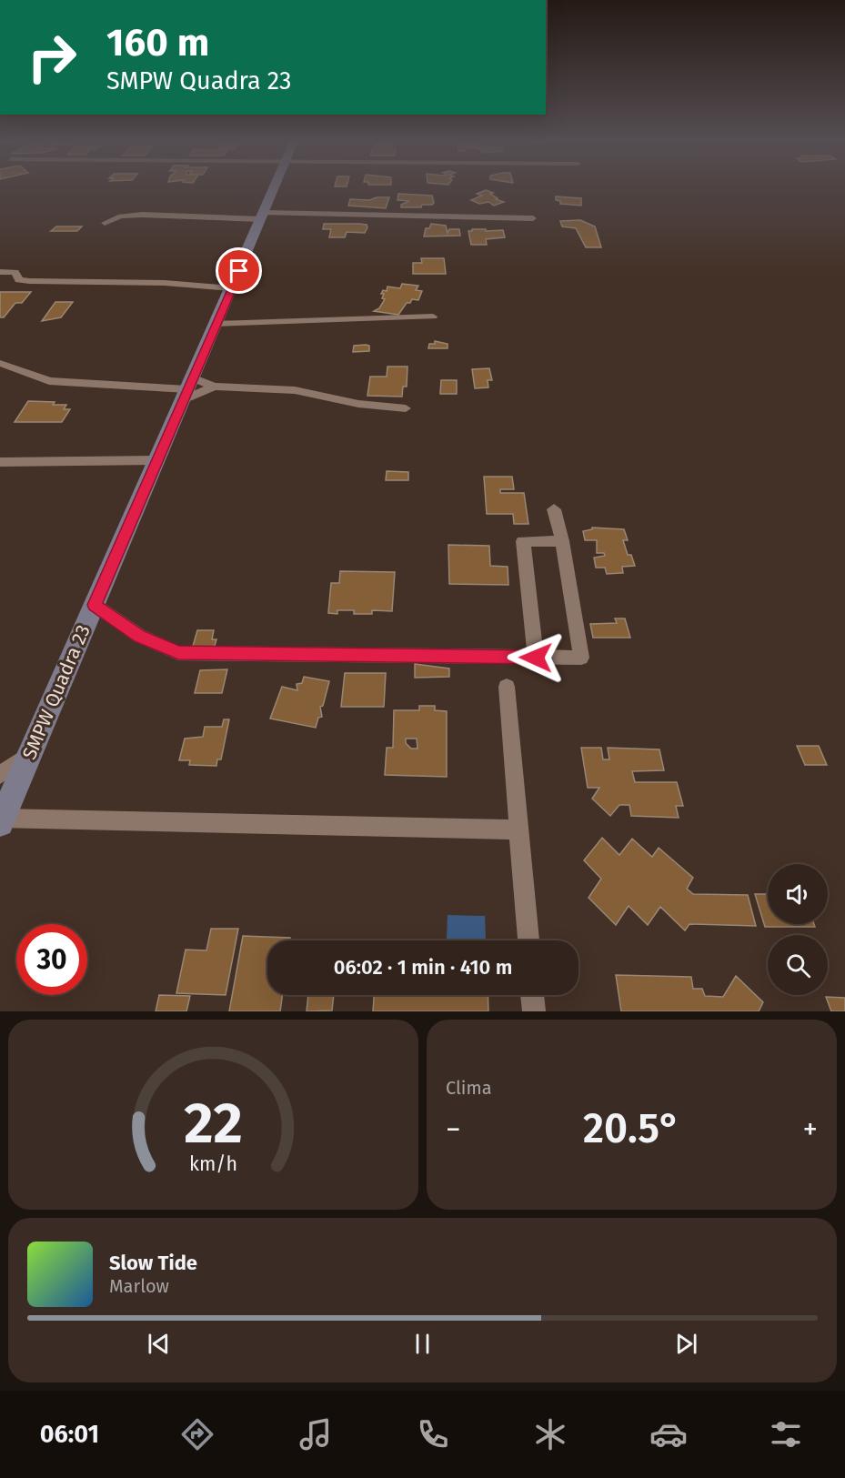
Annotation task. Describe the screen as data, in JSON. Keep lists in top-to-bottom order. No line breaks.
{"streets":{"street":["SMPW Quadra 23"]},"page":{"turn":["160 m","SMPW Quadra 23"],"limit":"30","trip":"06:02 · 1 min · 410 m","tile":"Clima","heat":["−","20.5°","+"],"song":["Slow Tide","Marlow"],"tabs":"06:01","gauge":["22","km/h"]}}
